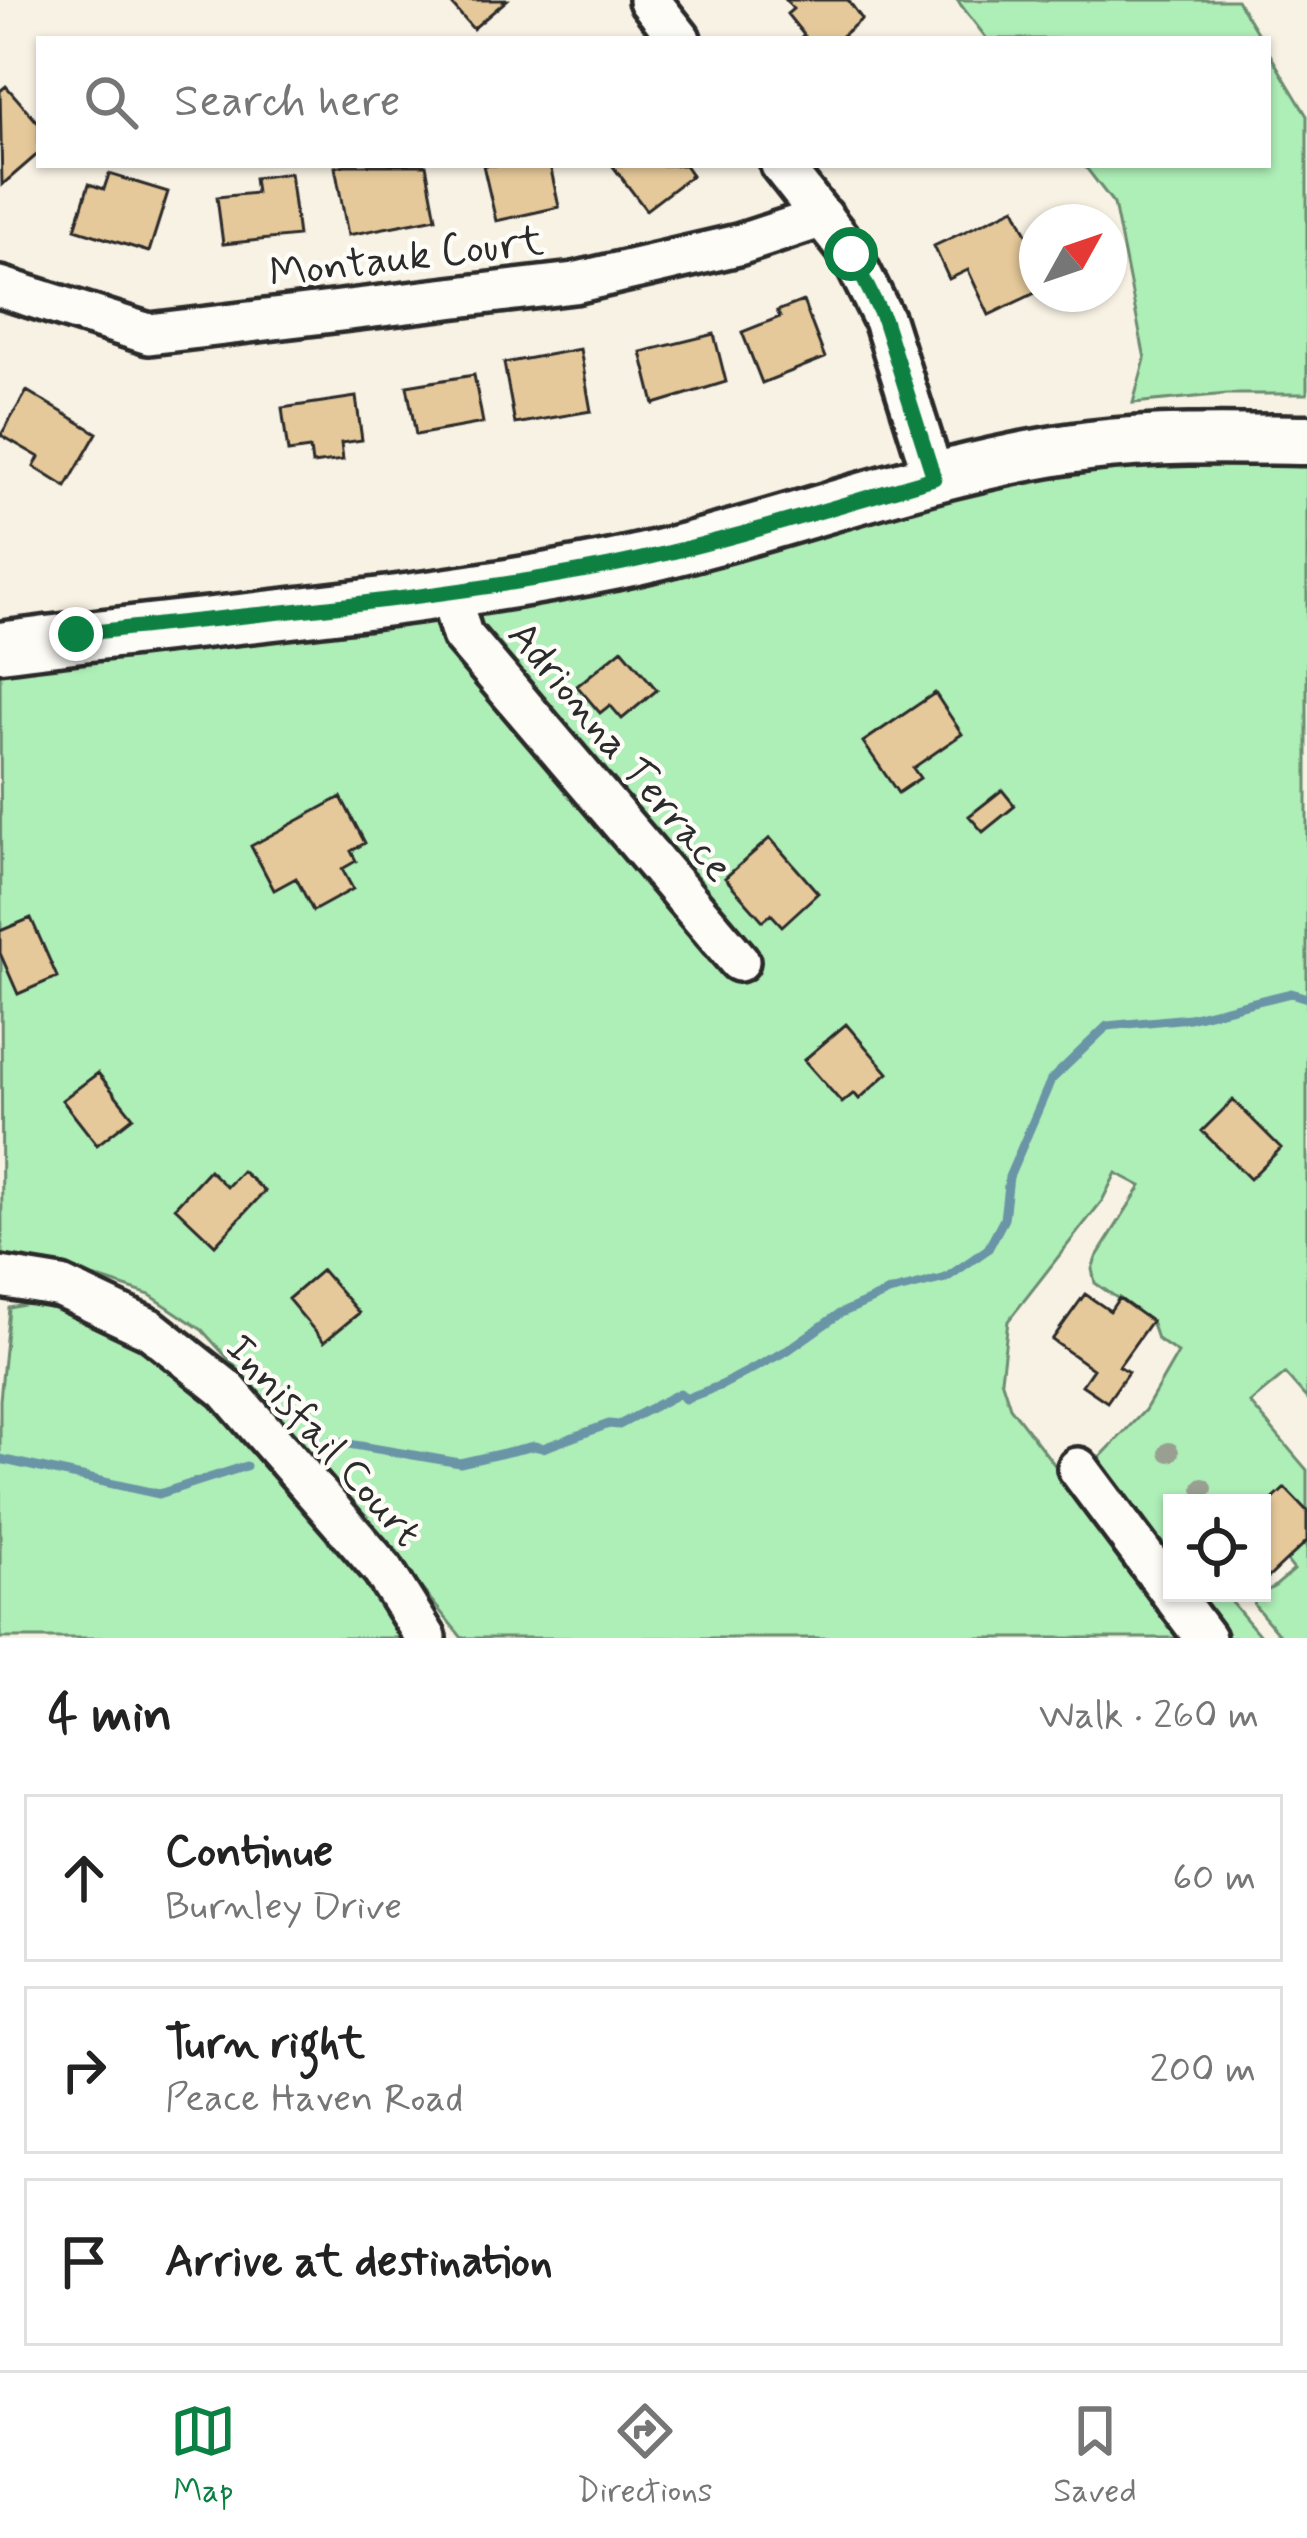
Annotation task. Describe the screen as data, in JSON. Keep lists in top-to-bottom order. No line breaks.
{"streets":{"street":["Montauk Court","Adrionna Terrace","Innisfail Court"]},"north":"top right","page":{"search":"Search here","heading":["4 min","Walk · 260 m"],"list":[["Continue","Burnley Drive","60 m"],["Turn right","Peace Haven Road","200 m"],"Arrive at destination"],"nav":["Map","Directions","Saved"]}}
